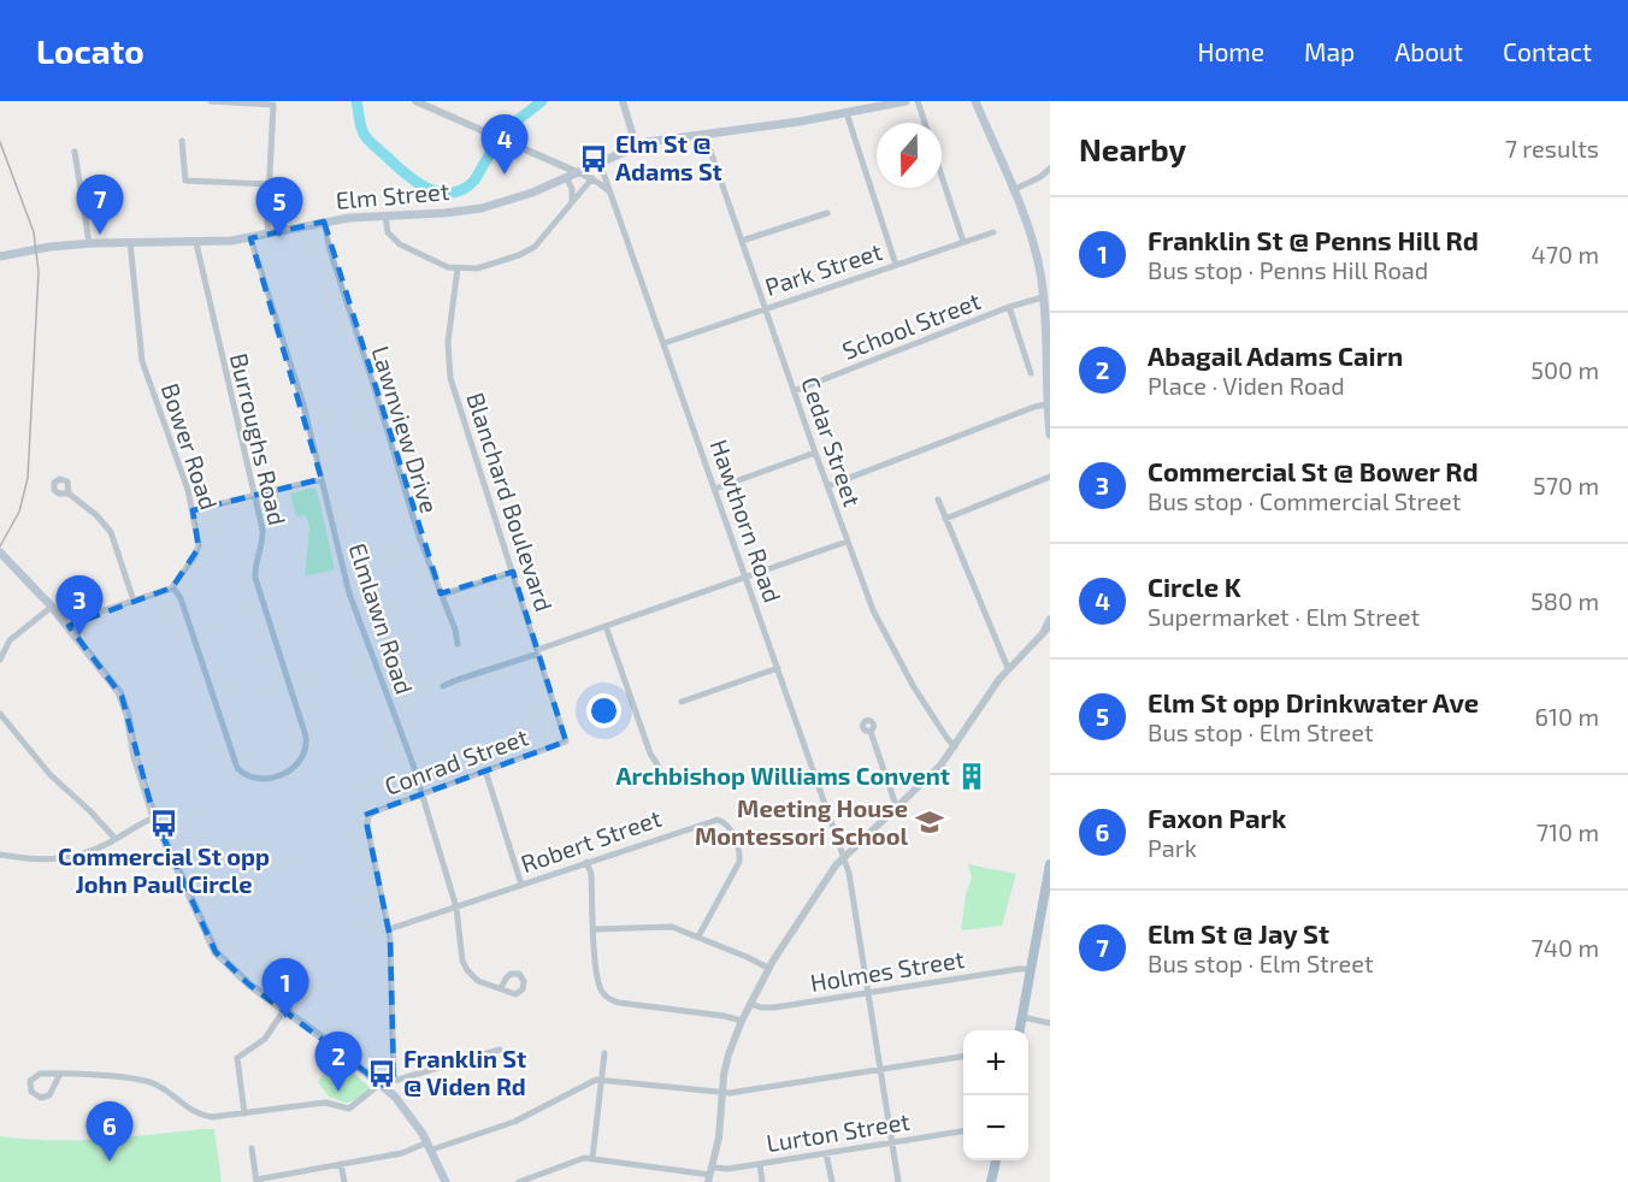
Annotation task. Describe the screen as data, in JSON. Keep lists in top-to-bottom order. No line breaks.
{"streets":{"main road":["Elm Street"],"street":["Park Street","School Street","Lawnview Drive","Burroughs Road","Cedar Street","Bower Road","Blanchard Boulevard","Hawthorn Road","Elmlawn Road","Conrad Street","Robert Street","Holmes Street","Lurton Street"]},"crossings":[["Elm Street","Lawnview Drive"],["Elm Street","Burroughs Road"],["Elm Street","Cedar Street"],["Elm Street","Bower Road"],["Elm Street","Hawthorn Road"],["Elm Street","Elmlawn Road"],["Park Street","Cedar Street"],["Park Street","Hawthorn Road"],["School Street","Cedar Street"],["Burroughs Road","Bower Road"],["Blanchard Boulevard","Conrad Street"],["Hawthorn Road","Holmes Street"],["Hawthorn Road","Lurton Street"],["Elmlawn Road","Conrad Street"],["Elmlawn Road","Robert Street"],["Conrad Street","Robert Street"]],"places":{"bus stop":["Elm St @ Adams St","Commercial St opp John Paul Circle","Franklin St @ Viden Rd"],"building":["Archbishop Williams Convent"],"school or university":["Meeting House Montessori School"]},"north":"bottom","page":{"header":"Locato","nav":["Home","Map","About","Contact"],"heading":["Nearby","7 results"],"pins":["4","7","5","3","1","2","6"],"list":[{"mark":"1","name":"Franklin St @ Penns Hill Rd","note":"Bus stop · Penns Hill Road","value":"470 m"},{"mark":"2","name":"Abagail Adams Cairn","note":"Place · Viden Road","value":"500 m"},{"mark":"3","name":"Commercial St @ Bower Rd","note":"Bus stop · Commercial Street","value":"570 m"},{"mark":"4","name":"Circle K","note":"Supermarket · Elm Street","value":"580 m"},{"mark":"5","name":"Elm St opp Drinkwater Ave","note":"Bus stop · Elm Street","value":"610 m"},{"mark":"6","name":"Faxon Park","note":"Park","value":"710 m"},{"mark":"7","name":"Elm St @ Jay St","note":"Bus stop · Elm Street","value":"740 m"}],"map_buttons":["+","−"]}}
